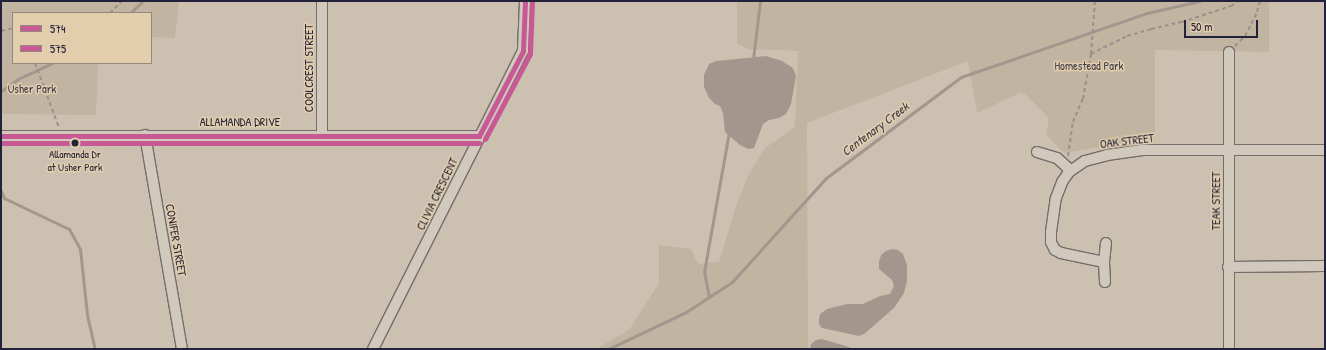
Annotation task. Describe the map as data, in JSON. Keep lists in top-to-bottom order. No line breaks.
{"streets":{"street":["COOLCREST STREET","ALLAMANDA DRIVE","OAK STREET","CLIVIA CRESCENT","TEAK STREET","CONIFER STREET"]},"crossings":[["COOLCREST STREET","ALLAMANDA DRIVE"],["ALLAMANDA DRIVE","CLIVIA CRESCENT"],["ALLAMANDA DRIVE","CONIFER STREET"],["OAK STREET","TEAK STREET"]],"water":["Centenary Creek"],"parks":["Homestead Park","Usher Park"],"places":["Allamanda Dr at Usher Park"],"lines":["transit line 574","transit line 575"],"legend":["574","575"],"scale_bar":"50 m"}
